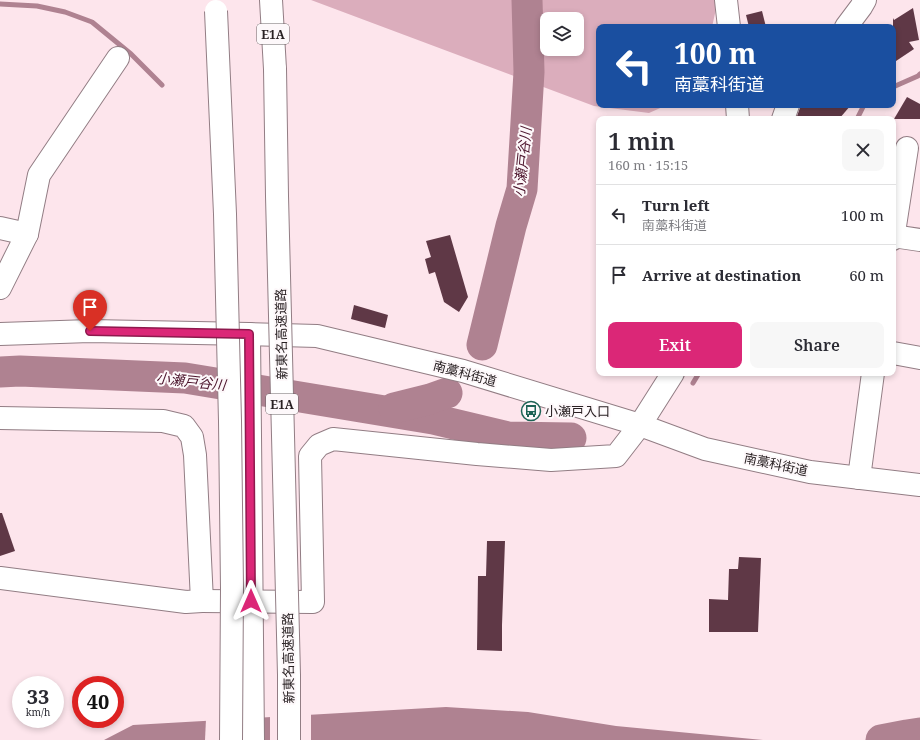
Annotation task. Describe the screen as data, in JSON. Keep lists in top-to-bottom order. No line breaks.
{"streets":{"main road":["E1A","新東名高速道路","南藁科街道"]},"water":["小瀬戸谷川"],"places":{"bus stop":["小瀬戸入口"]},"page":{"turn":["100 m","南藁科街道"],"heading":["1 min","160 m · 15:15"],"list":[{"name":"Turn left","note":"南藁科街道","value":"100 m"},{"name":"Arrive at destination","value":"60 m"}],"buttons":["Exit","Share"],"speed":"33 km/h","limit":"40"}}
